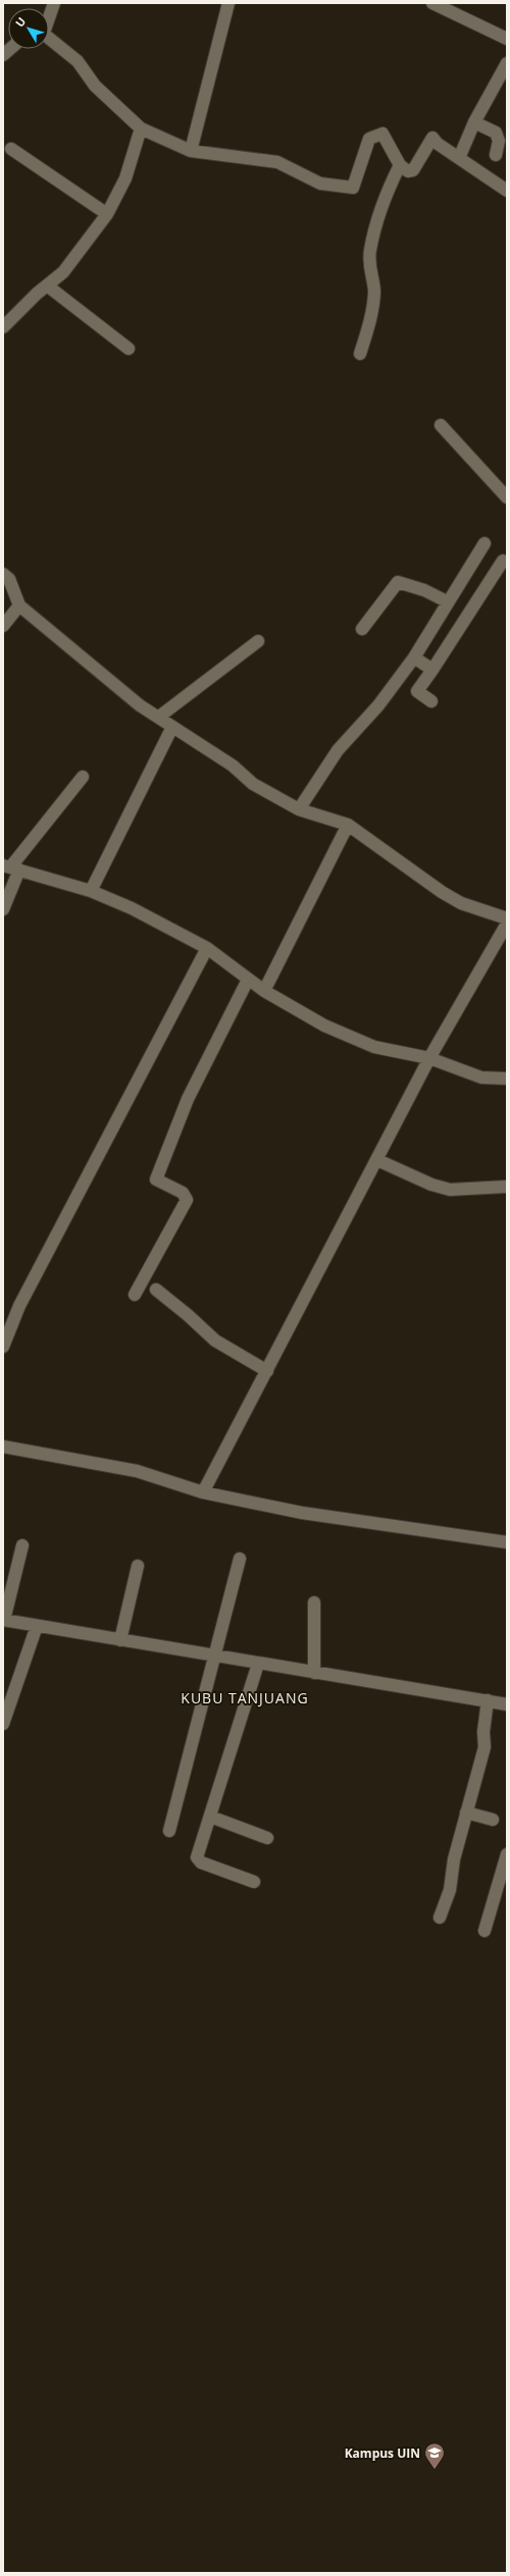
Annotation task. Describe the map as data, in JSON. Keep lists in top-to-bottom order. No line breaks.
{"districts":["KUBU TANJUANG"],"places":{"school or university":["Kampus UIN"]},"north":"top left"}
